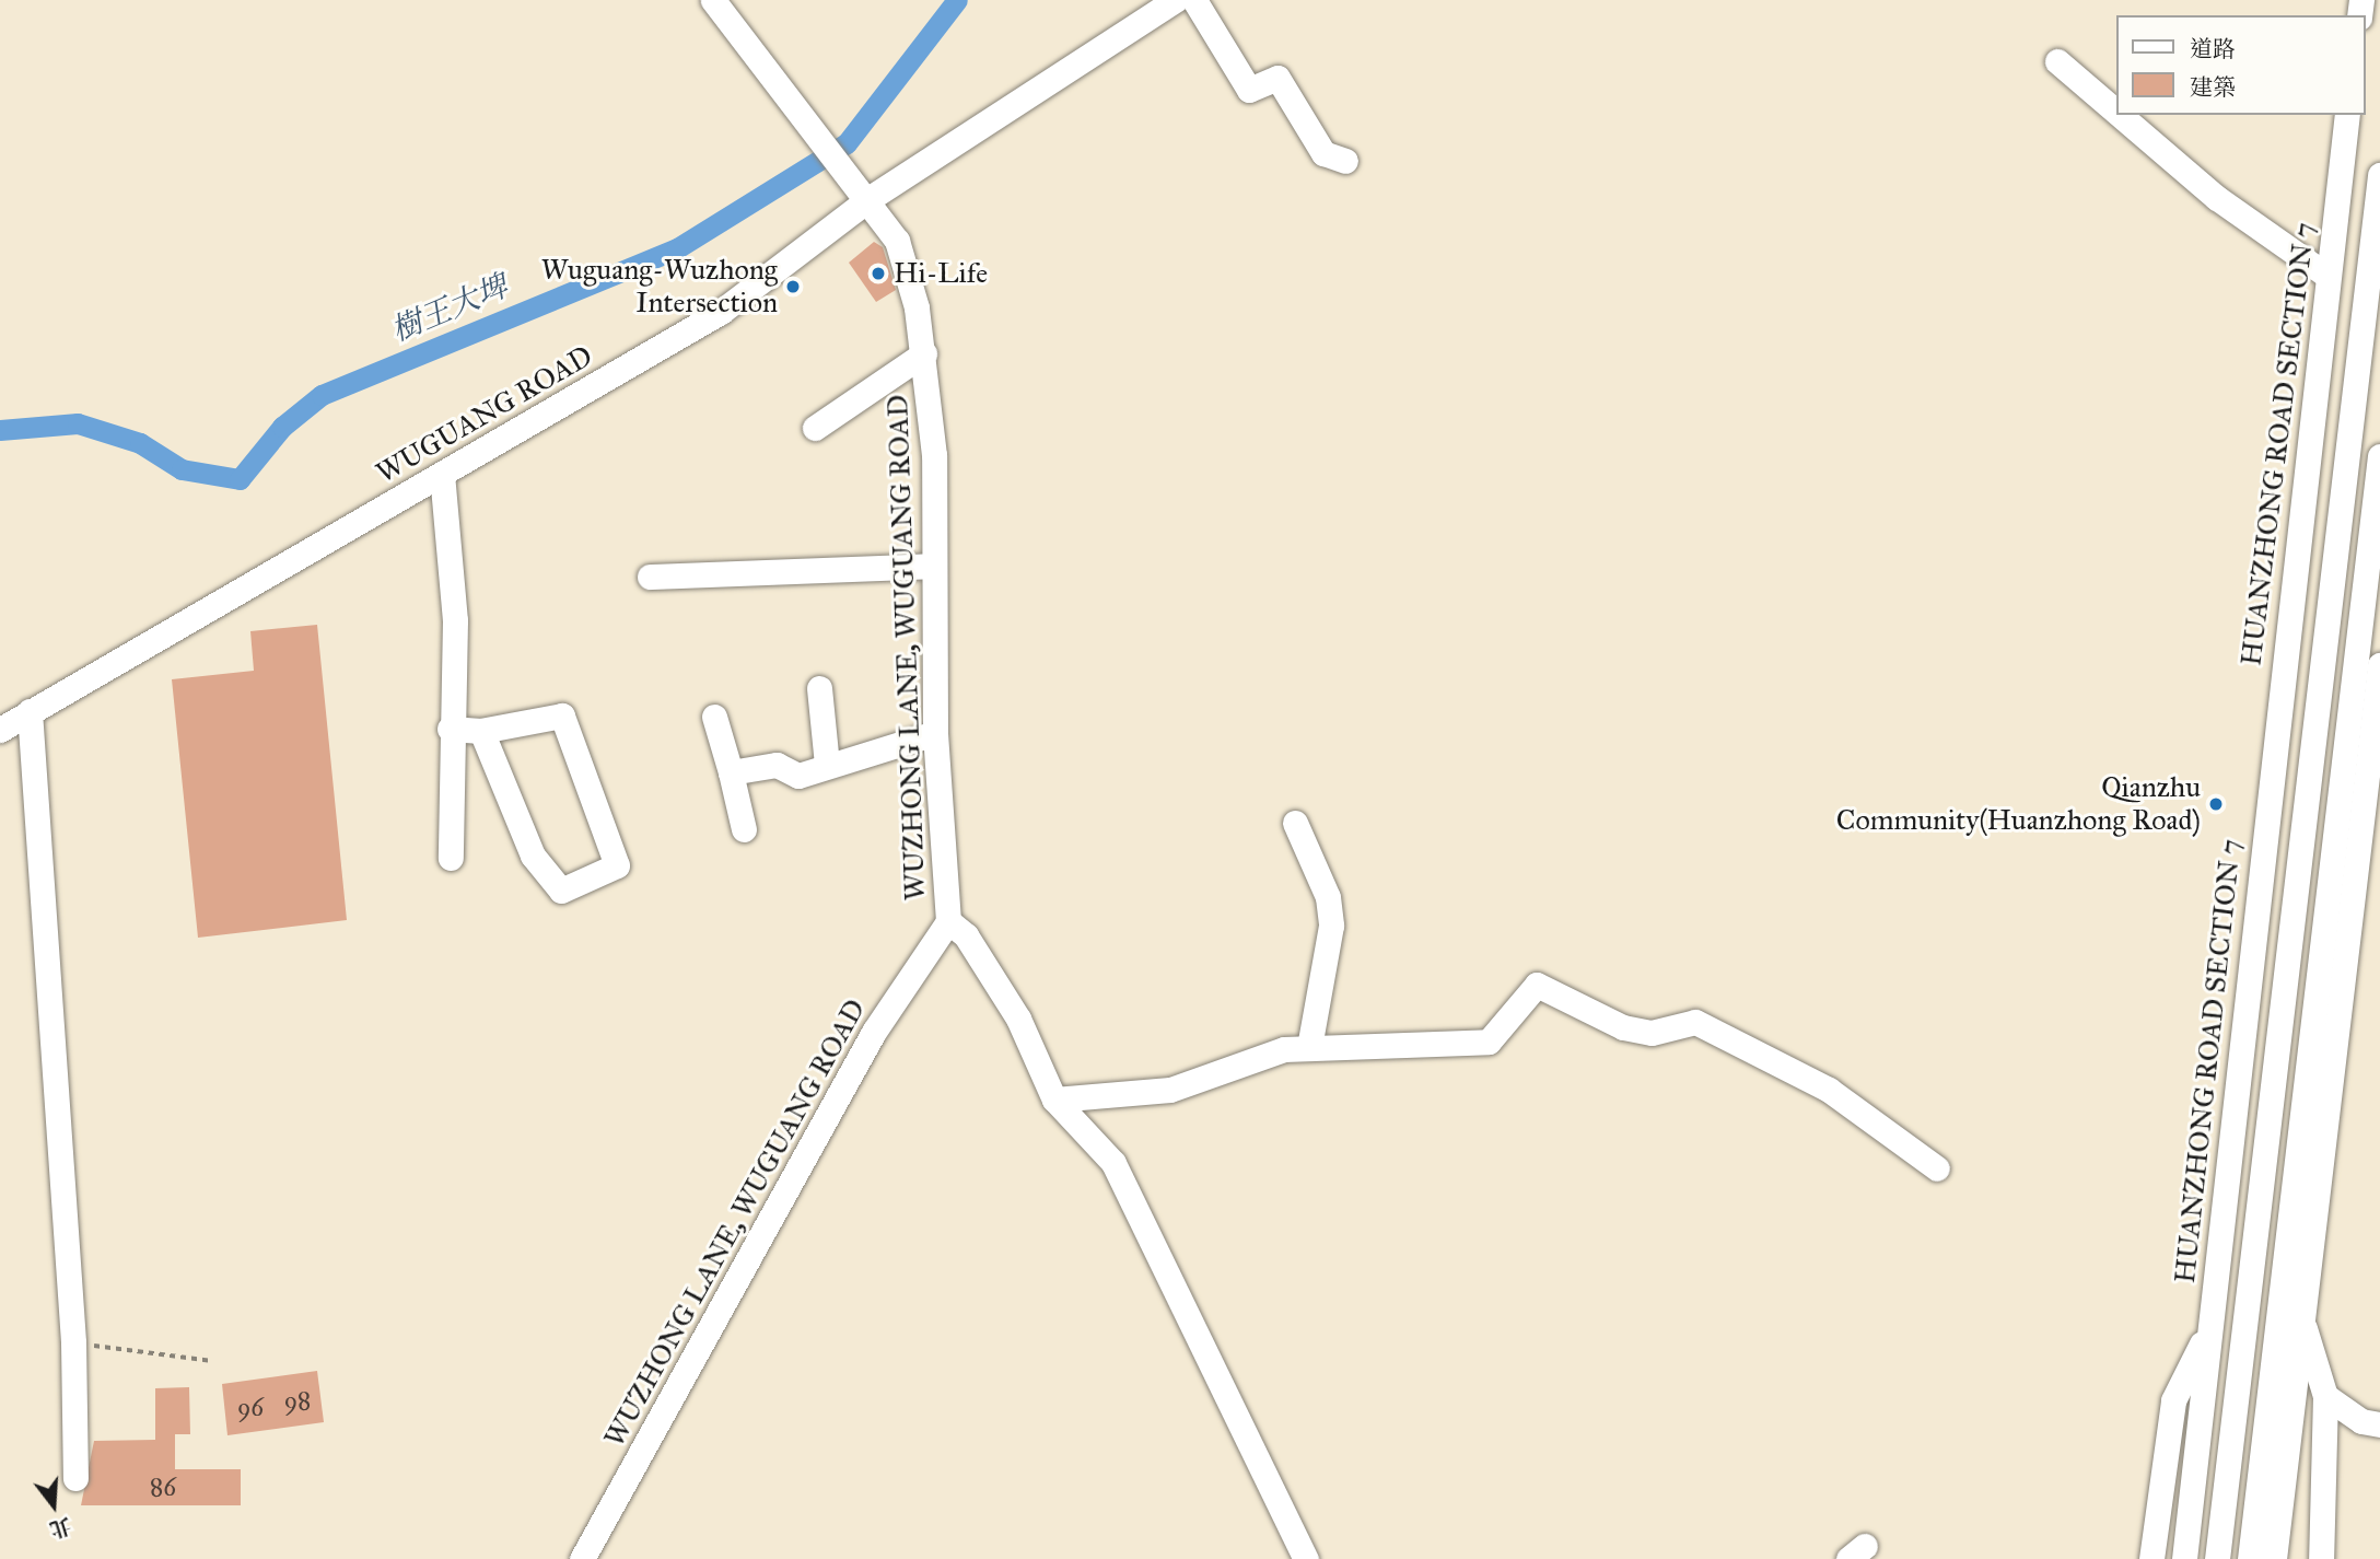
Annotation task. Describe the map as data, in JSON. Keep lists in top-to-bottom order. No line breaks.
{"streets":{"street":["WUGUANG ROAD","HUANZHONG ROAD SECTION 7","WUZHONG LANE, WUGUANG ROAD"]},"crossings":[["WUGUANG ROAD","WUZHONG LANE, WUGUANG ROAD"]],"water":["樹王大埤"],"places":["Hi-Life","Wuguang-Wuzhong Intersection","Qianzhu Community(Huanzhong Road)"],"house_numbers":["98","96","86"],"legend":["道路","建築"],"north":"bottom"}
